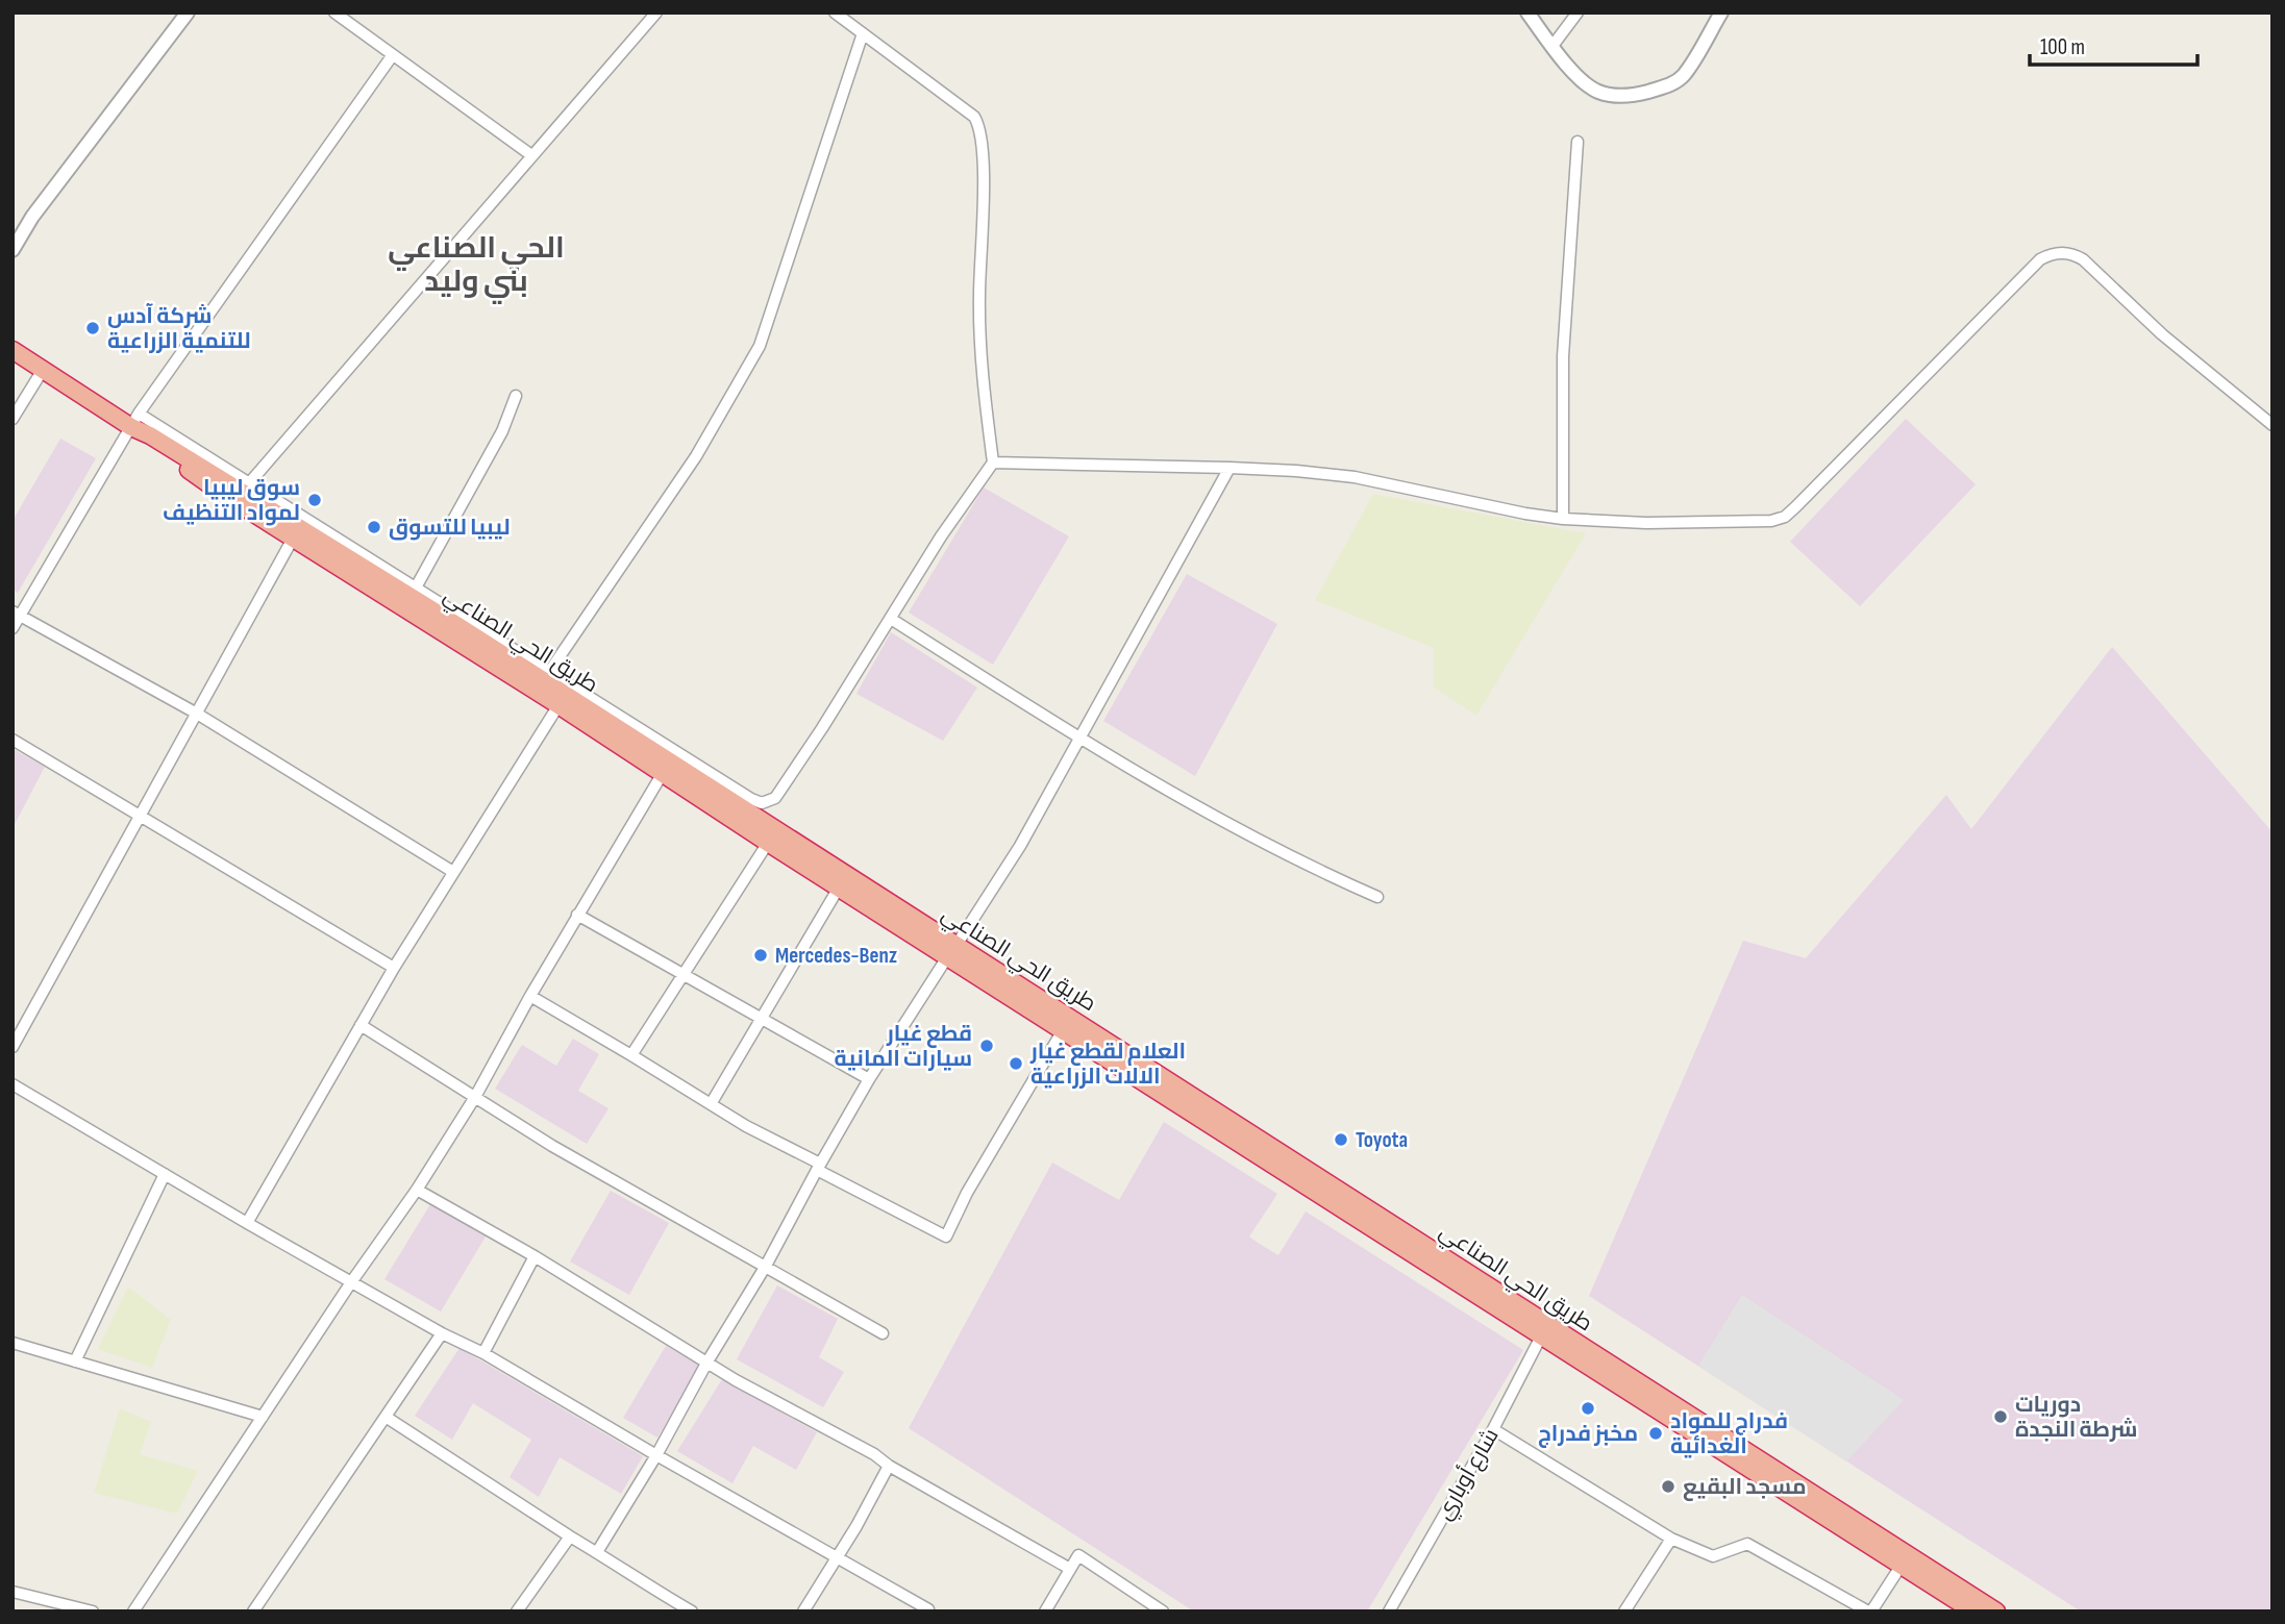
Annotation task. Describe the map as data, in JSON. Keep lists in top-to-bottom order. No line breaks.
{"streets":{"highway":["طريق الحي الصناعي"],"street":["شارع أوباري"]},"districts":["الحي الصناعي بني وليد"],"places":["شركة آدس للتنمية الزراعية","سوق ليبيا لمواد التنظيف","ليبيا للتسوق","Mercedes-Benz","قطع غيار سيارات المانية","العلام لقطع غيار الالات الزراعية","Toyota","مخبز فدراج","دوريات شرطة النجدة","فدراج للمواد الغدائية","مسجد البقيع"],"scale_bar":"100 m"}
